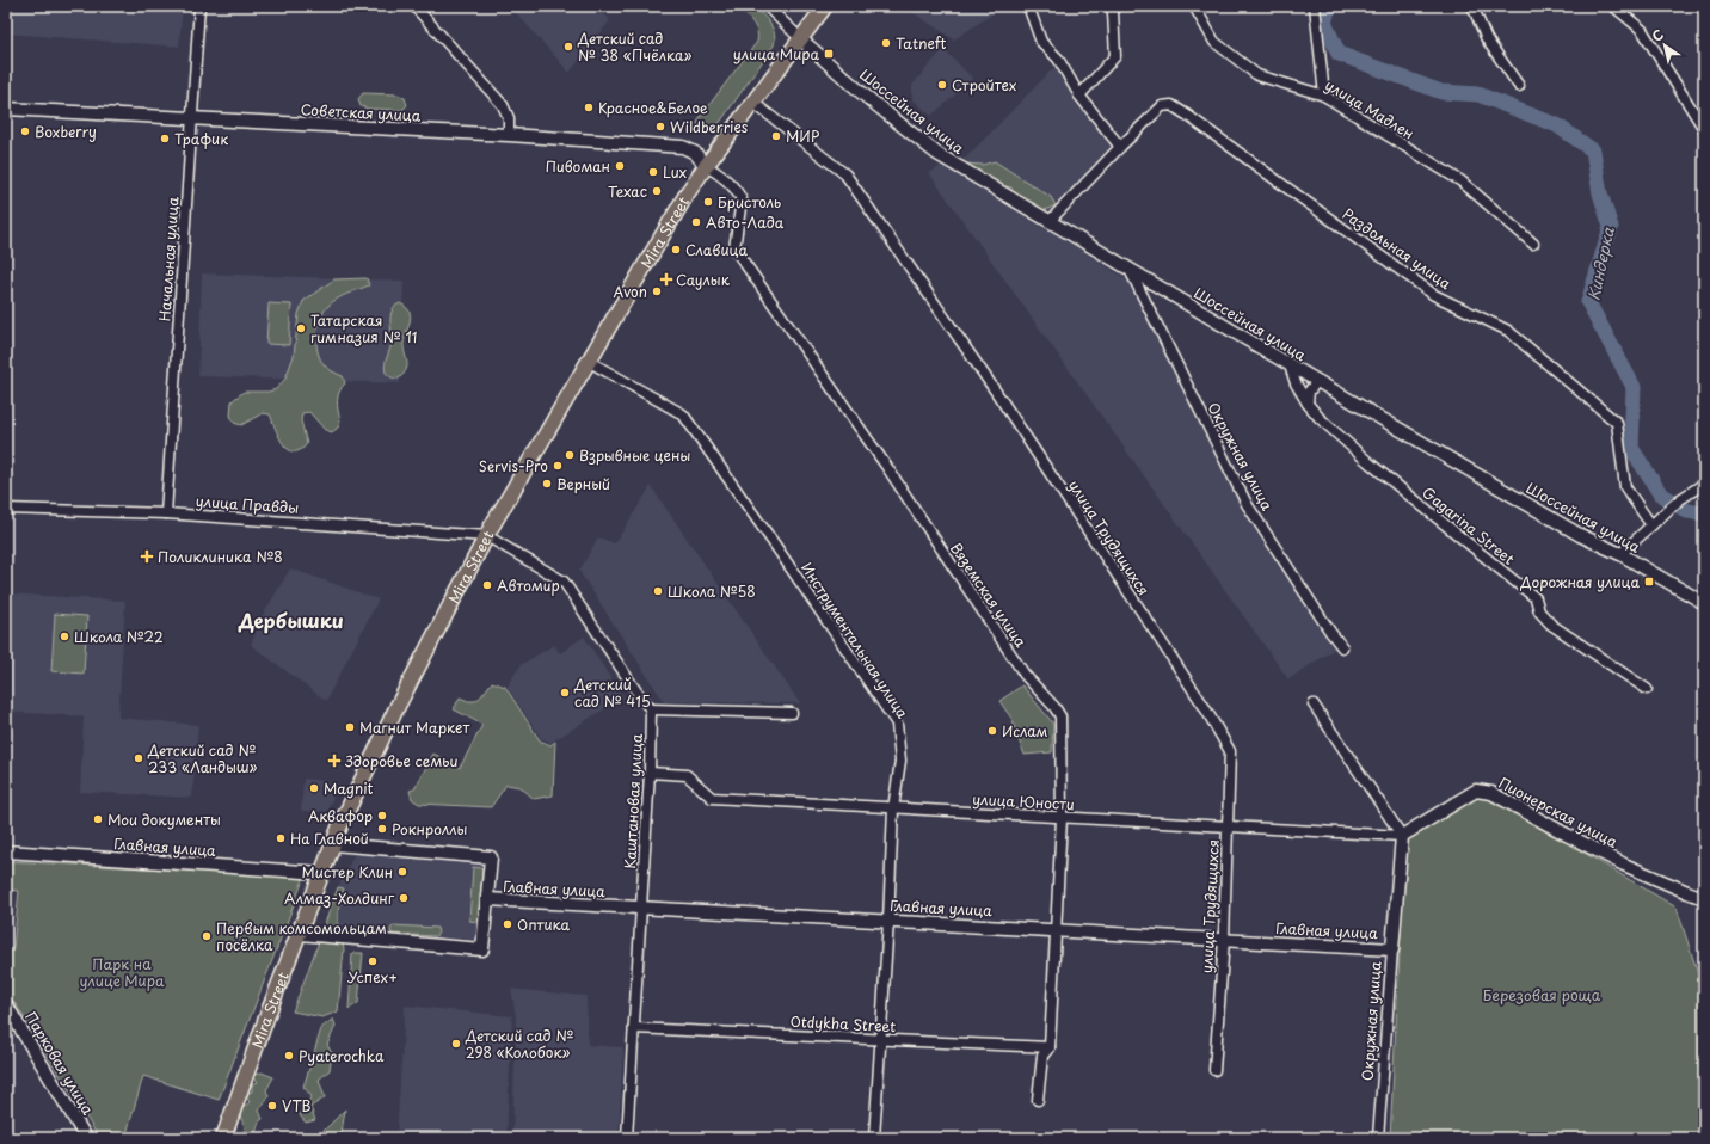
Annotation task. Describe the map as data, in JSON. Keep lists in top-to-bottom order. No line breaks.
{"streets":{"main road":["Mira Street"],"street":["улица Мадлен","Шоссейная улица","Советская улица","Раздольная улица","Начальная улица","Окружная улица","улица Правды","Gagarina Street","улица Трудящихся","Вяземская улица","Инструментальная улица","Каштановая улица","улица Юности","Пионерская улица","Главная улица","Otdykha Street","Парковая улица"]},"crossings":[["Шоссейная улица","Mira Street"],["Шоссейная улица","Раздольная улица"],["Шоссейная улица","Окружная улица"],["Шоссейная улица","Gagarina Street"],["Советская улица","Mira Street"],["Советская улица","Начальная улица"],["Советская улица","Вяземская улица"],["Mira Street","улица Правды"],["Mira Street","улица Трудящихся"],["Mira Street","Вяземская улица"],["Mira Street","Инструментальная улица"],["Mira Street","Главная улица"],["Начальная улица","улица Правды"],["Окружная улица","улица Юности"],["Окружная улица","Пионерская улица"],["Окружная улица","Главная улица"],["улица Трудящихся","улица Юности"],["улица Трудящихся","Главная улица"],["Вяземская улица","улица Юности"],["Вяземская улица","Главная улица"],["Вяземская улица","Otdykha Street"],["Инструментальная улица","улица Юности"],["Инструментальная улица","Главная улица"],["Инструментальная улица","Otdykha Street"],["Каштановая улица","улица Юности"],["Каштановая улица","Главная улица"],["Каштановая улица","Otdykha Street"],["улица Юности","Пионерская улица"]],"districts":["Дербышки"],"water":["Киндерка"],"parks":["Парк на улице Мира","Березовая роща"],"places":{"other":["Tatneft","Детский сад № 38 «Пчёлка»","Стройтех","Красное&Белое","Wildberries","Boxberry","МИР","Трафик","Пивоман","Lux","Техас","Бристоль","Авто-Лада","Славица","Avon","Татарская гимназия № 11","Взрывные цены","Servis-Pro","Верный","Автомир","Школа №58","Школа №22","Детский сад № 415","Магнит Маркет","Ислам","Детский сад № 233 «Ландыш»","Magnit","Аквафор","Мои документы","Рокнроллы","На Главной","Мистер Клин","Алмаз-Холдинг","Оптика","Первым комсомольцам посёлка","Успех+","Детский сад № 298 «Колобок»","Pyaterochka","VTB"],"transit":["улица Мира","Дорожная улица"],"health":["Саулык","Поликлиника №8","Здоровье семьи"]},"north":"top left"}
